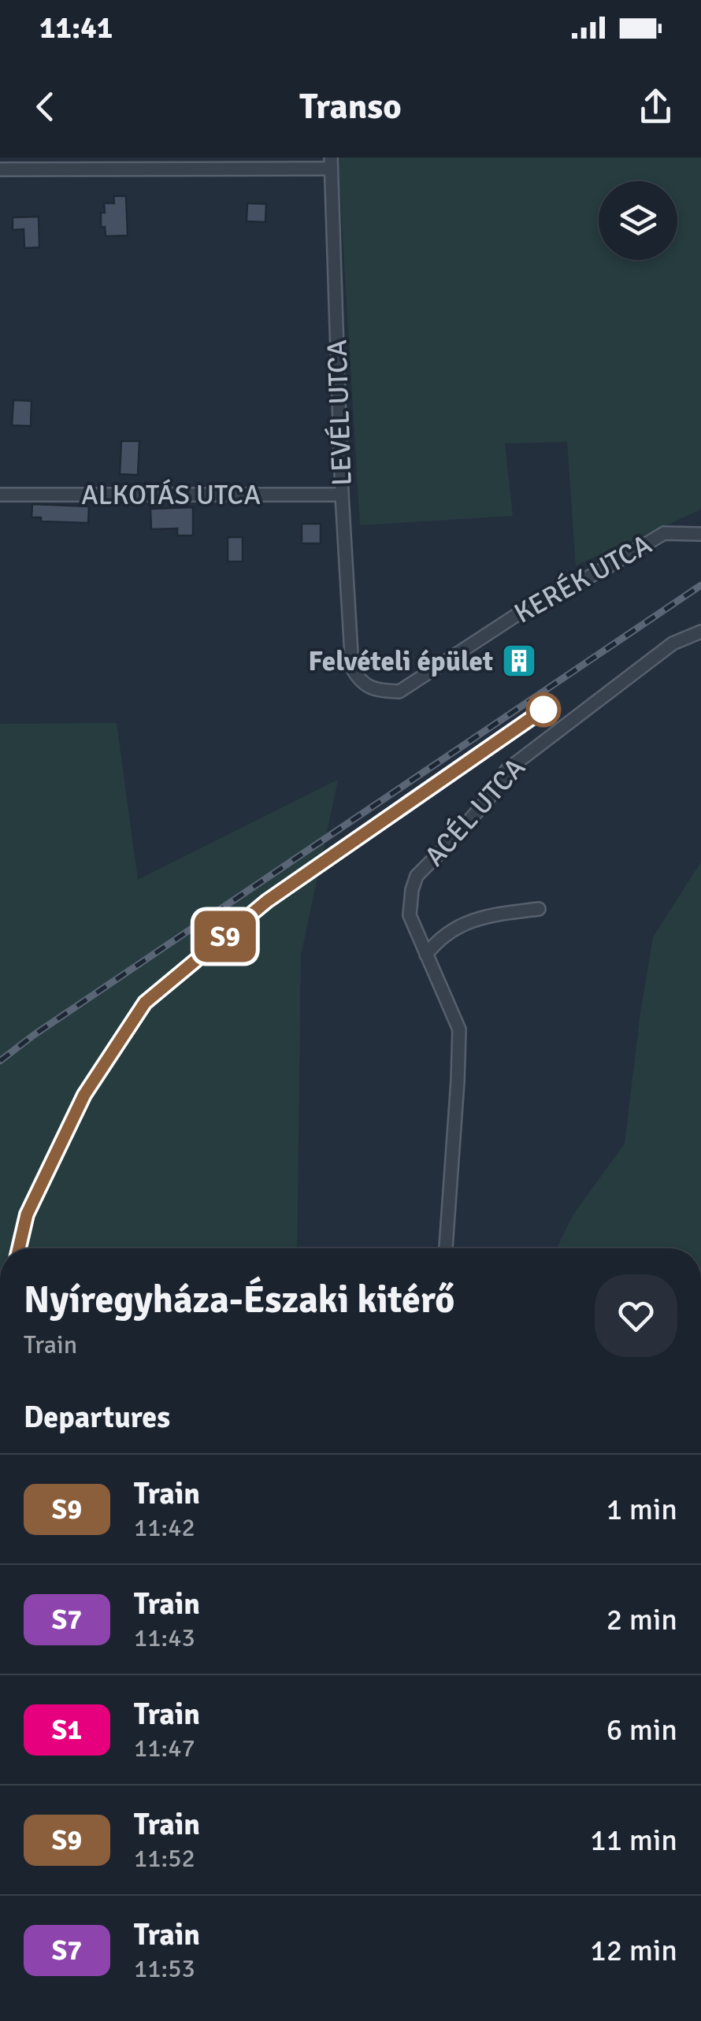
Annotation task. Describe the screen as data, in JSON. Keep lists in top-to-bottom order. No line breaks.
{"streets":{"street":["LEVÉL UTCA","ALKOTÁS UTCA","KERÉK UTCA","ACÉL UTCA"]},"crossings":[["LEVÉL UTCA","ALKOTÁS UTCA"],["LEVÉL UTCA","KERÉK UTCA"]],"places":{"building":["Felvételi épület"]},"page":{"status":"11:41","header":"Transo","on_map":"S9","heading":[["Nyíregyháza-Északi kitérő","Train"],"Departures"],"list":[{"mark":"S9","name":"Train","note":"11:42","value":"1 min"},{"mark":"S7","name":"Train","note":"11:43","value":"2 min"},{"mark":"S1","name":"Train","note":"11:47","value":"6 min"},{"mark":"S9","name":"Train","note":"11:52","value":"11 min"},{"mark":"S7","name":"Train","note":"11:53","value":"12 min"}]}}
